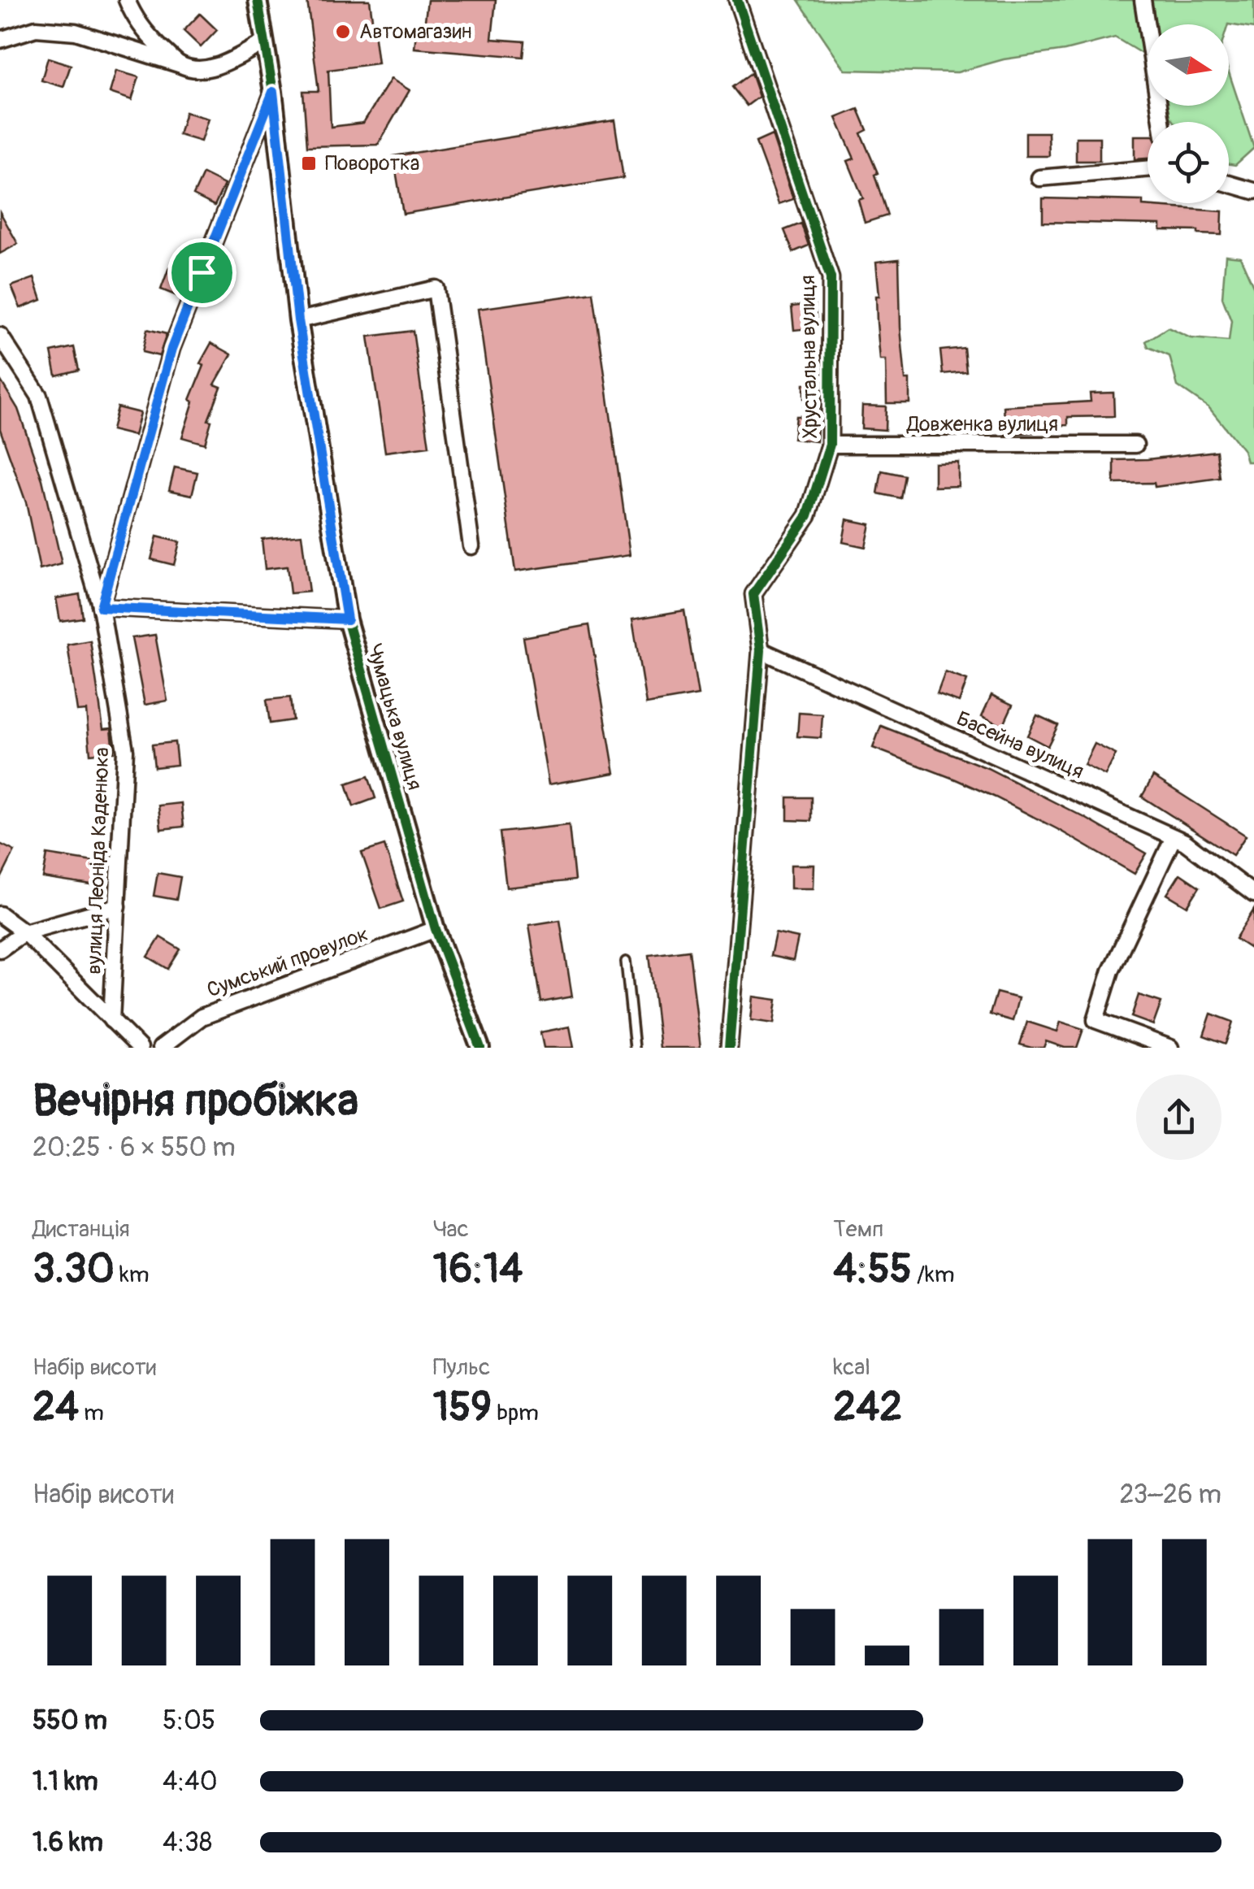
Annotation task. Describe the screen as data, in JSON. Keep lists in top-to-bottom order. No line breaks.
{"streets":{"street":["Хрустальна вулиця","Довженка вулиця","Чумацька вулиця","Басейна вулиця","вулиця Леоніда Каденюка","Сумський провулок"]},"crossings":[["Хрустальна вулиця","Довженка вулиця"],["Хрустальна вулиця","Басейна вулиця"],["Чумацька вулиця","Сумський провулок"]],"places":{"other":["Автомагазин"],"transit":["Поворотка"]},"north":"right","page":{"heading":["Вечірня пробіжка","20:25 · 6 × 550 m"],"stats":[["Дистанція","3.30 km"],["Час","16:14"],["Темп","4:55 /km"],["Набір висоти","24 m"],["Пульс","159 bpm"],["kcal","242"]],"chart":["Набір висоти","23–26 m"],"list":[{"name":"550 m","note":"5:05"},{"name":"1.1 km","note":"4:40"},{"name":"1.6 km","note":"4:38"}]}}
